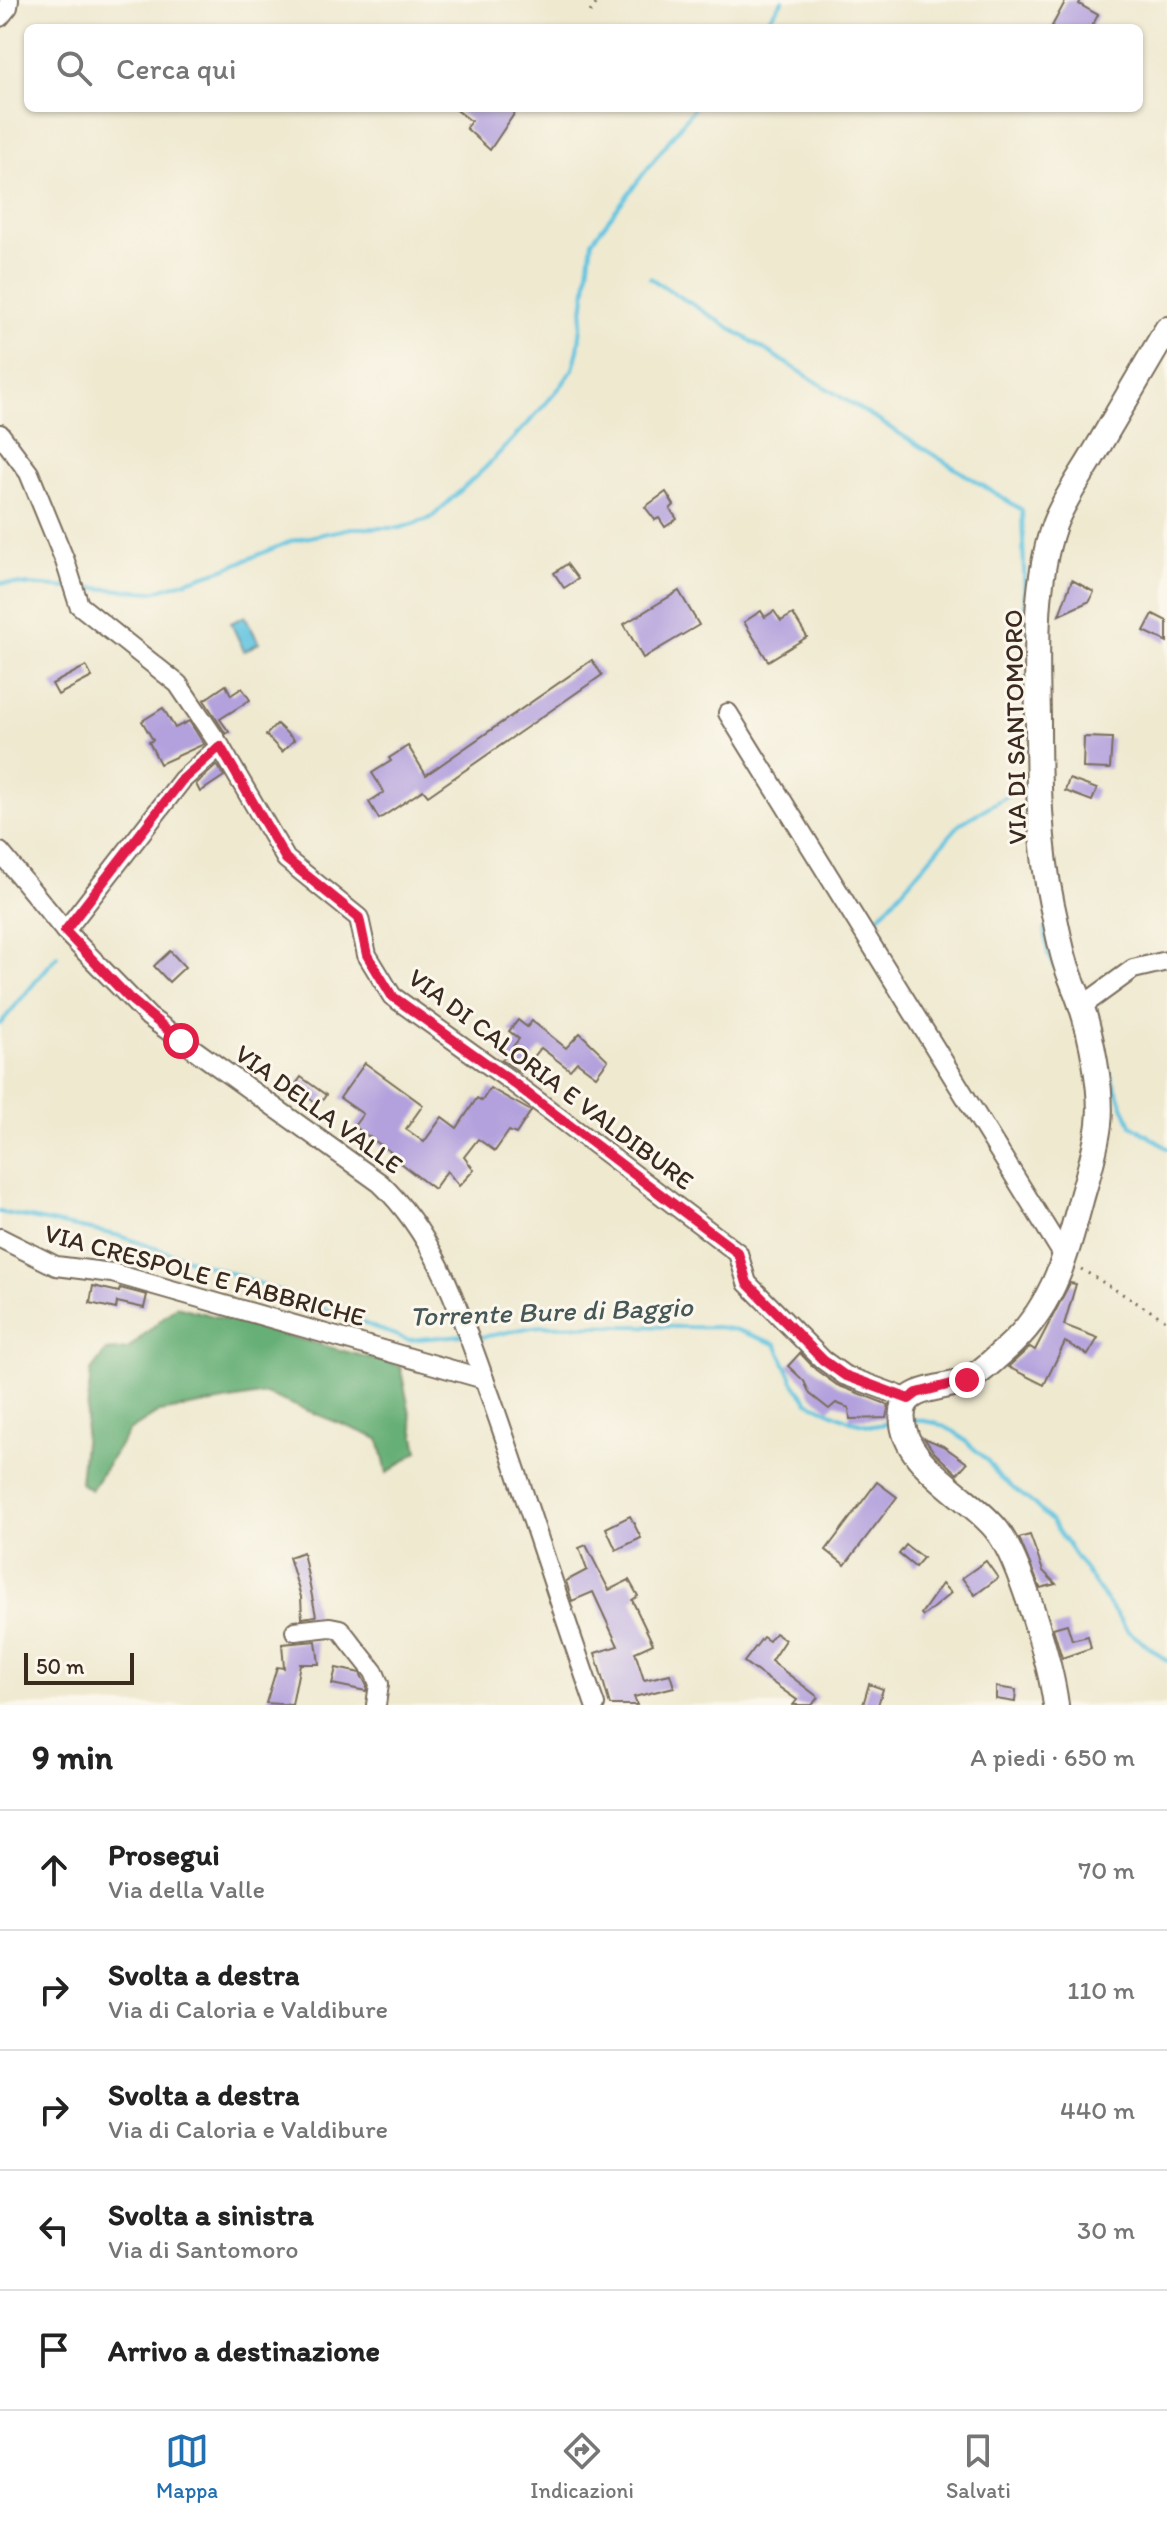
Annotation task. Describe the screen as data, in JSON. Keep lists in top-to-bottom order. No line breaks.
{"streets":{"main road":["VIA DI SANTOMORO"],"street":["VIA DI CALORIA E VALDIBURE","VIA DELLA VALLE","VIA CRESPOLE E FABBRICHE"]},"crossings":[["VIA DI SANTOMORO","VIA DI CALORIA E VALDIBURE"],["VIA DELLA VALLE","VIA CRESPOLE E FABBRICHE"]],"water":["Torrente Bure di Baggio"],"scale_bar":"50 m","page":{"search":"Cerca qui","scale":"50 m","heading":["9 min","A piedi · 650 m"],"list":[["Prosegui","Via della Valle","70 m"],["Svolta a destra","Via di Caloria e Valdibure","110 m"],["Svolta a destra","Via di Caloria e Valdibure","440 m"],["Svolta a sinistra","Via di Santomoro","30 m"],"Arrivo a destinazione"],"nav":["Mappa","Indicazioni","Salvati"]}}
